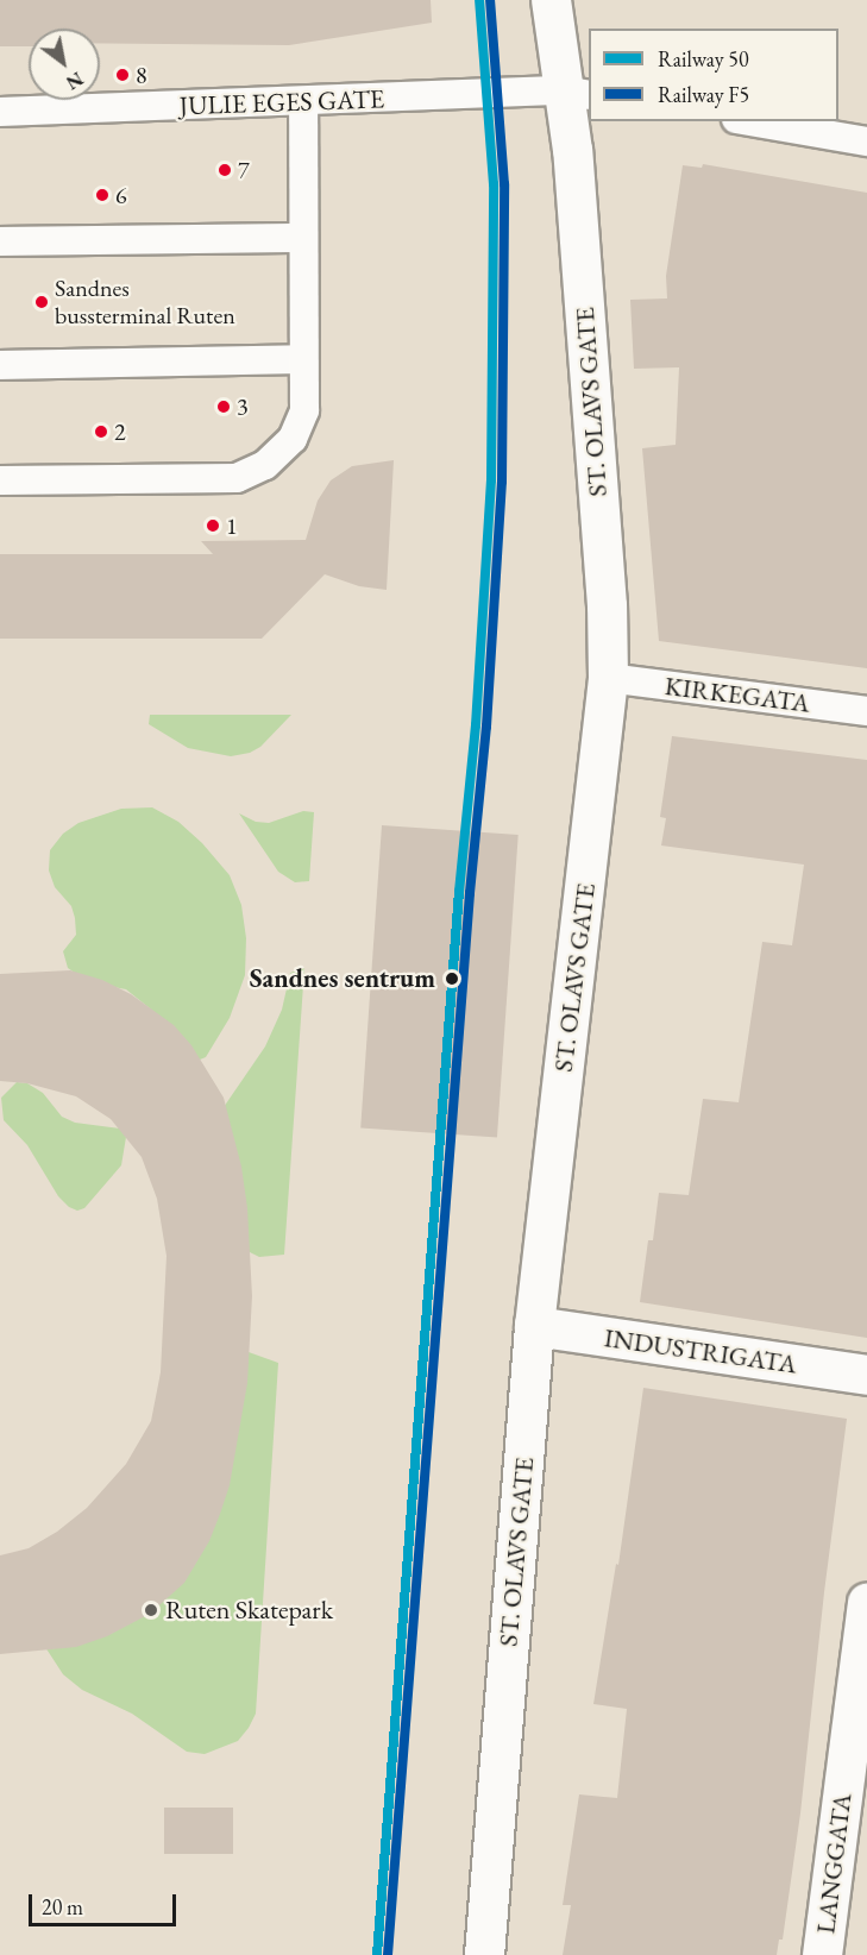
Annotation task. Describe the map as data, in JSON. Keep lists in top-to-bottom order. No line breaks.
{"streets":{"street":["ST. OLAVS GATE","INDUSTRIGATA","LANGGATA"],"lane":["JULIE EGES GATE","KIRKEGATA"]},"crossings":[["JULIE EGES GATE","ST. OLAVS GATE"],["ST. OLAVS GATE","KIRKEGATA"],["ST. OLAVS GATE","INDUSTRIGATA"]],"places":["8","7","6","Sandnes bussterminal Ruten","3","2","1","Sandnes sentrum","Ruten Skatepark"],"lines":["rail line 50","rail line F5"],"legend":["Railway 50","Railway F5"],"scale_bar":"20 m","north":"bottom right"}
